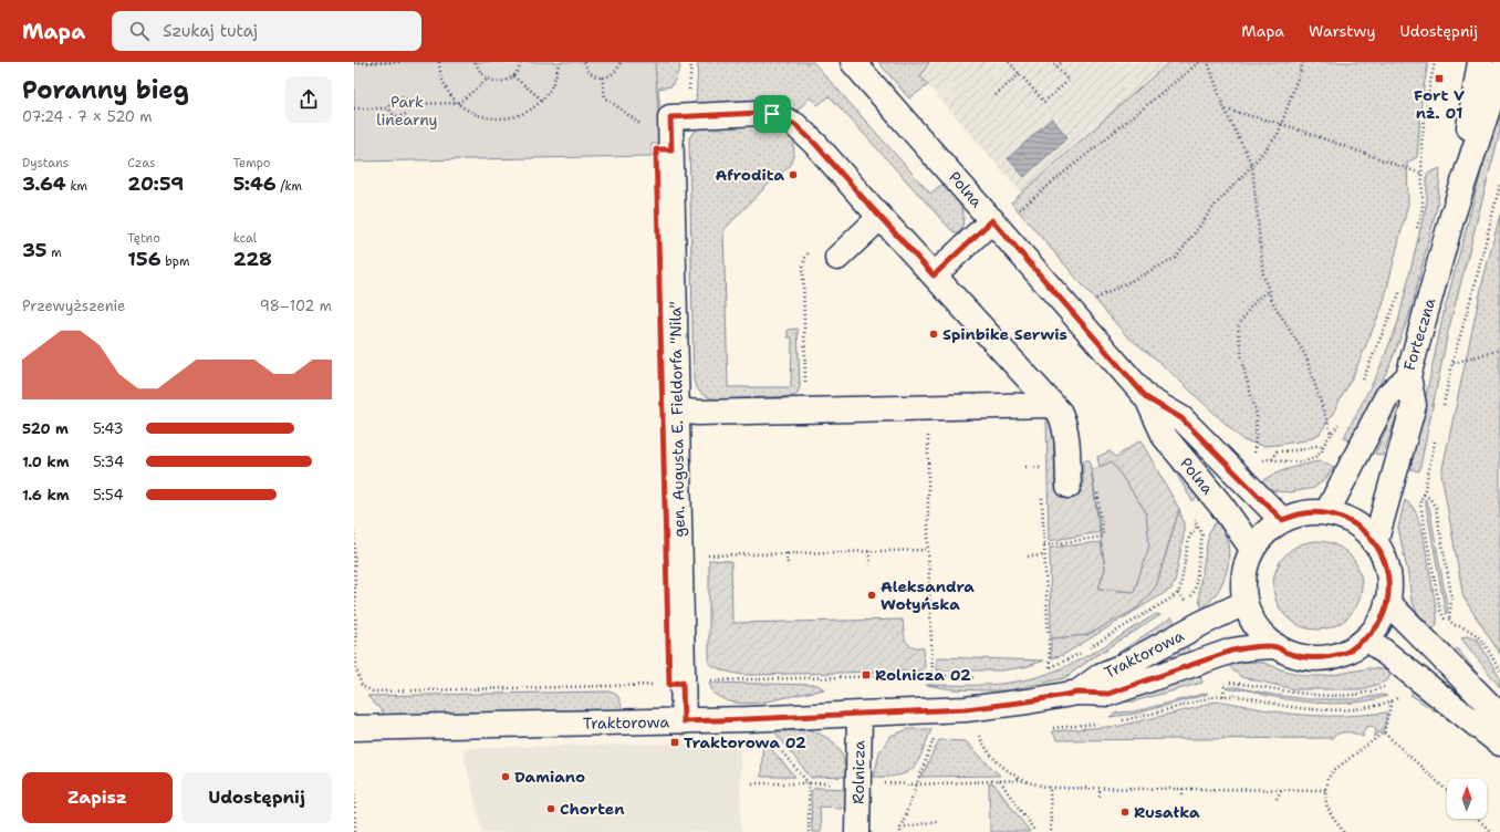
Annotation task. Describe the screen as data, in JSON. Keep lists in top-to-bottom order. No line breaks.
{"streets":{"street":["Polna","Forteczna","gen. Augusta E. Fieldorfa \"Nila\"","Traktorowa","Rolnicza"]},"crossings":[["Polna","Forteczna"],["Polna","Traktorowa"],["Forteczna","Traktorowa"],["gen. Augusta E. Fieldorfa \"Nila\"","Traktorowa"],["Traktorowa","Rolnicza"]],"parks":["Park linearny"],"places":{"transit":["Fort V nż. 01","Rolnicza 02","Traktorowa 02"],"other":["Afrodita","Spinbike Serwis","Aleksandra Wołyńska","Damiano","Chorten","Rusałka"]},"north":"top","page":{"header":"Mapa","search":"Szukaj tutaj","nav":["Mapa","Warstwy","Udostępnij"],"heading":["Poranny bieg","07:24 · 7 × 520 m"],"stats":[["Dystans","3.64 km"],["Czas","20:59"],["Tempo","5:46 /km"],["35 m"],["Tętno","156 bpm"],["kcal","228"]],"chart":["Przewyższenie","98–102 m"],"list":[{"name":"520 m","note":"5:43"},{"name":"1.0 km","note":"5:34"},{"name":"1.6 km","note":"5:54"}],"buttons":["Zapisz","Udostępnij"]}}
